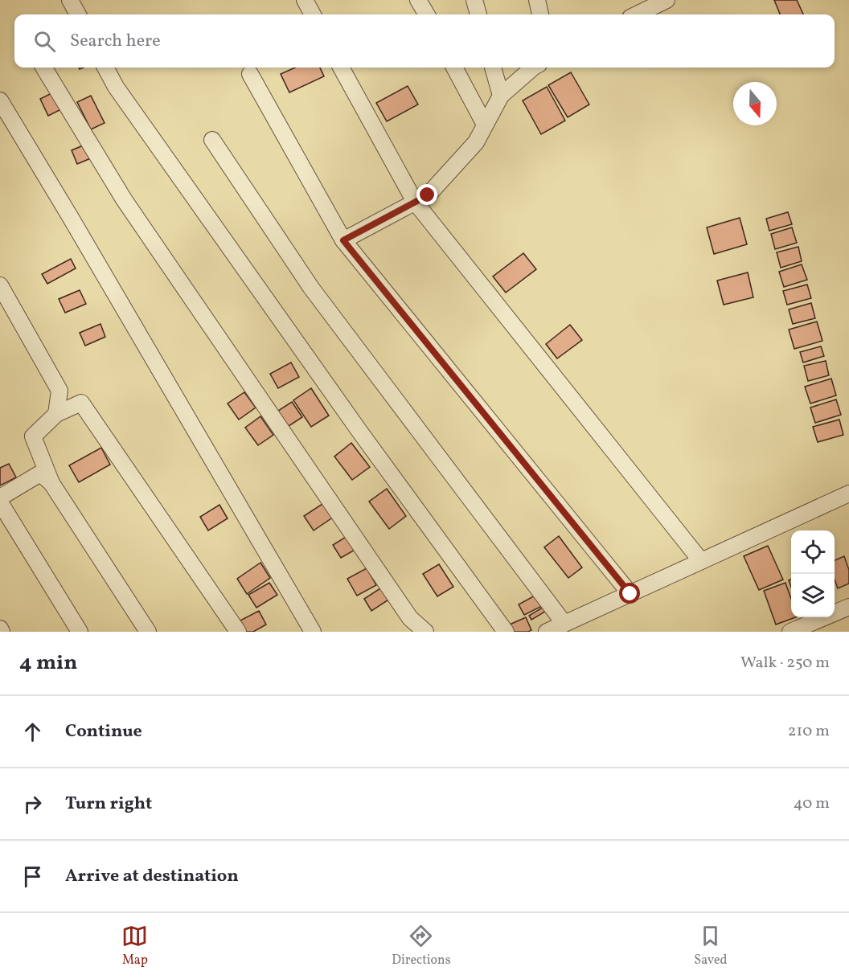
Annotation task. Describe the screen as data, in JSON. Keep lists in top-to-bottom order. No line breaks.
{"north":"bottom","page":{"search":"Search here","heading":["4 min","Walk · 250 m"],"list":[["Continue","210 m"],["Turn right","40 m"],"Arrive at destination"],"nav":["Map","Directions","Saved"]}}
